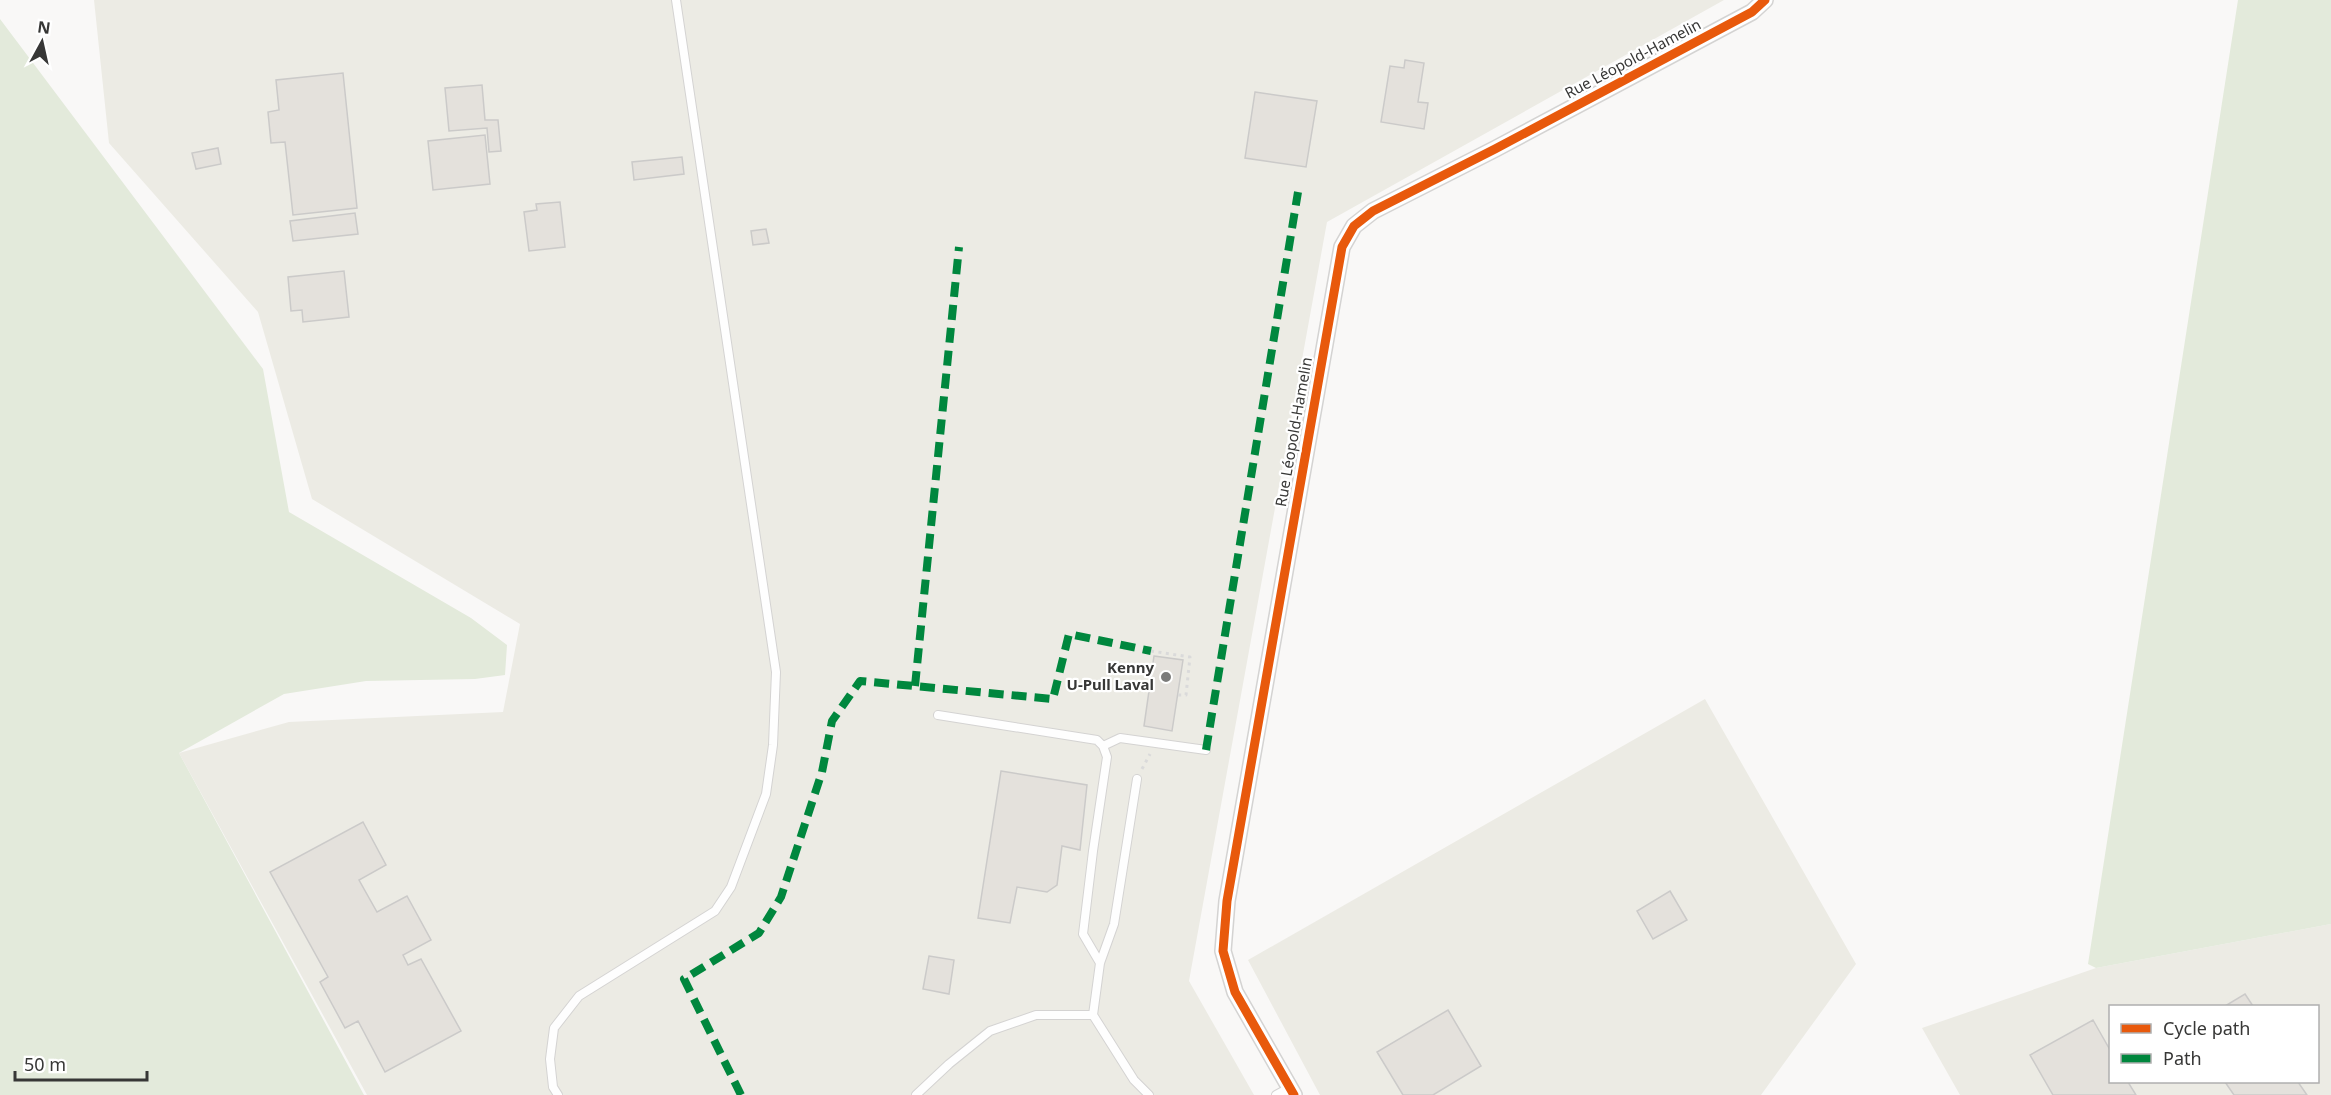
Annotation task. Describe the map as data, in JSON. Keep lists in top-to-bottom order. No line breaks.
{"streets":{"street":["Rue Léopold-Hamelin"]},"places":["Kenny U-Pull Laval"],"legend":["Cycle path","Path"],"scale_bar":"50 m","north":"top"}
